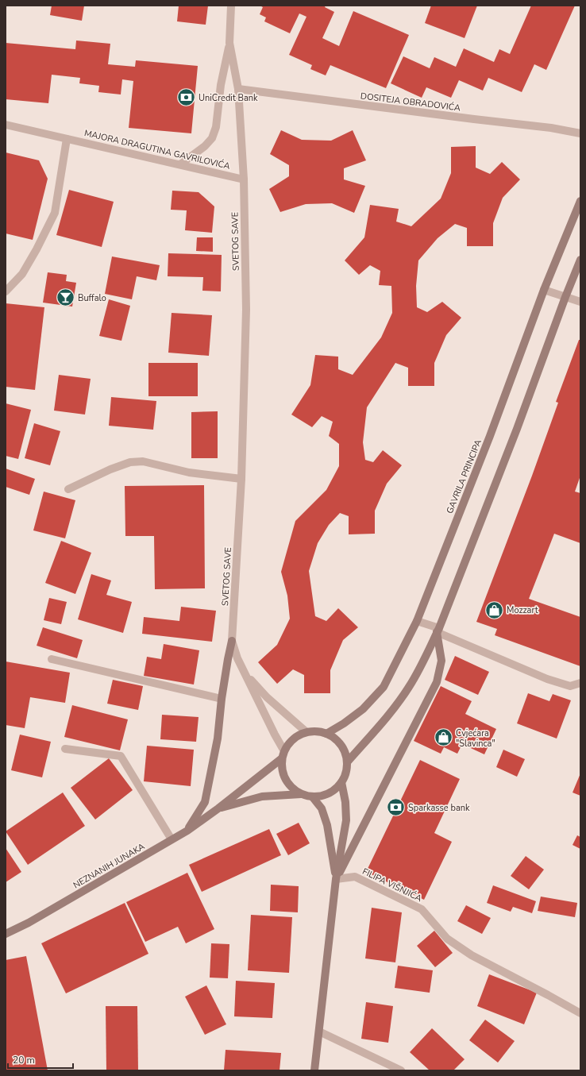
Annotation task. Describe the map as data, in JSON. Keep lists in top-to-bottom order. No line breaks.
{"streets":{"main road":["GAVRILA PRINCIPA","NEZNANIH JUNAKA"],"street":["DOSITEJA OBRADOVIĆA","MAJORA DRAGUTINA GAVRILOVIĆA","SVETOG SAVE","FILIPA VIŠNJIĆA"]},"crossings":[["DOSITEJA OBRADOVIĆA","SVETOG SAVE"],["MAJORA DRAGUTINA GAVRILOVIĆA","SVETOG SAVE"],["SVETOG SAVE","GAVRILA PRINCIPA"],["SVETOG SAVE","NEZNANIH JUNAKA"],["GAVRILA PRINCIPA","NEZNANIH JUNAKA"]],"places":{"bank":["UniCredit Bank","Sparkasse bank"],"bar":["Buffalo"],"shop":["Mozzart","Cvjećara \"Slavinca\""]},"scale_bar":"20 m"}
